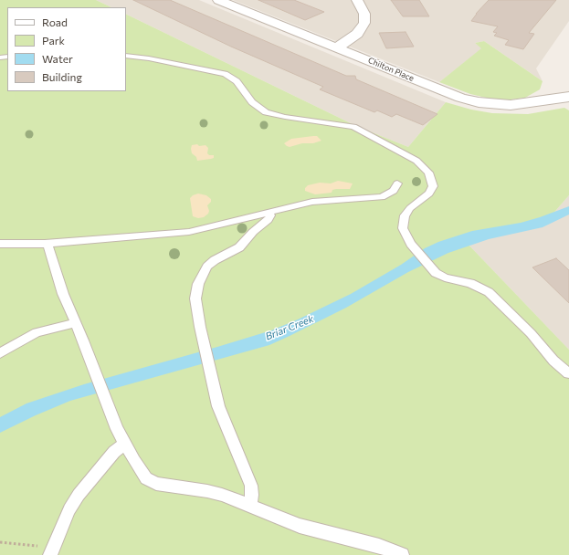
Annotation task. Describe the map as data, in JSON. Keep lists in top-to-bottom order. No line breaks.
{"streets":{"street":["Chilton Place"]},"water":["Briar Creek"],"legend":["Road","Park","Water","Building"]}
